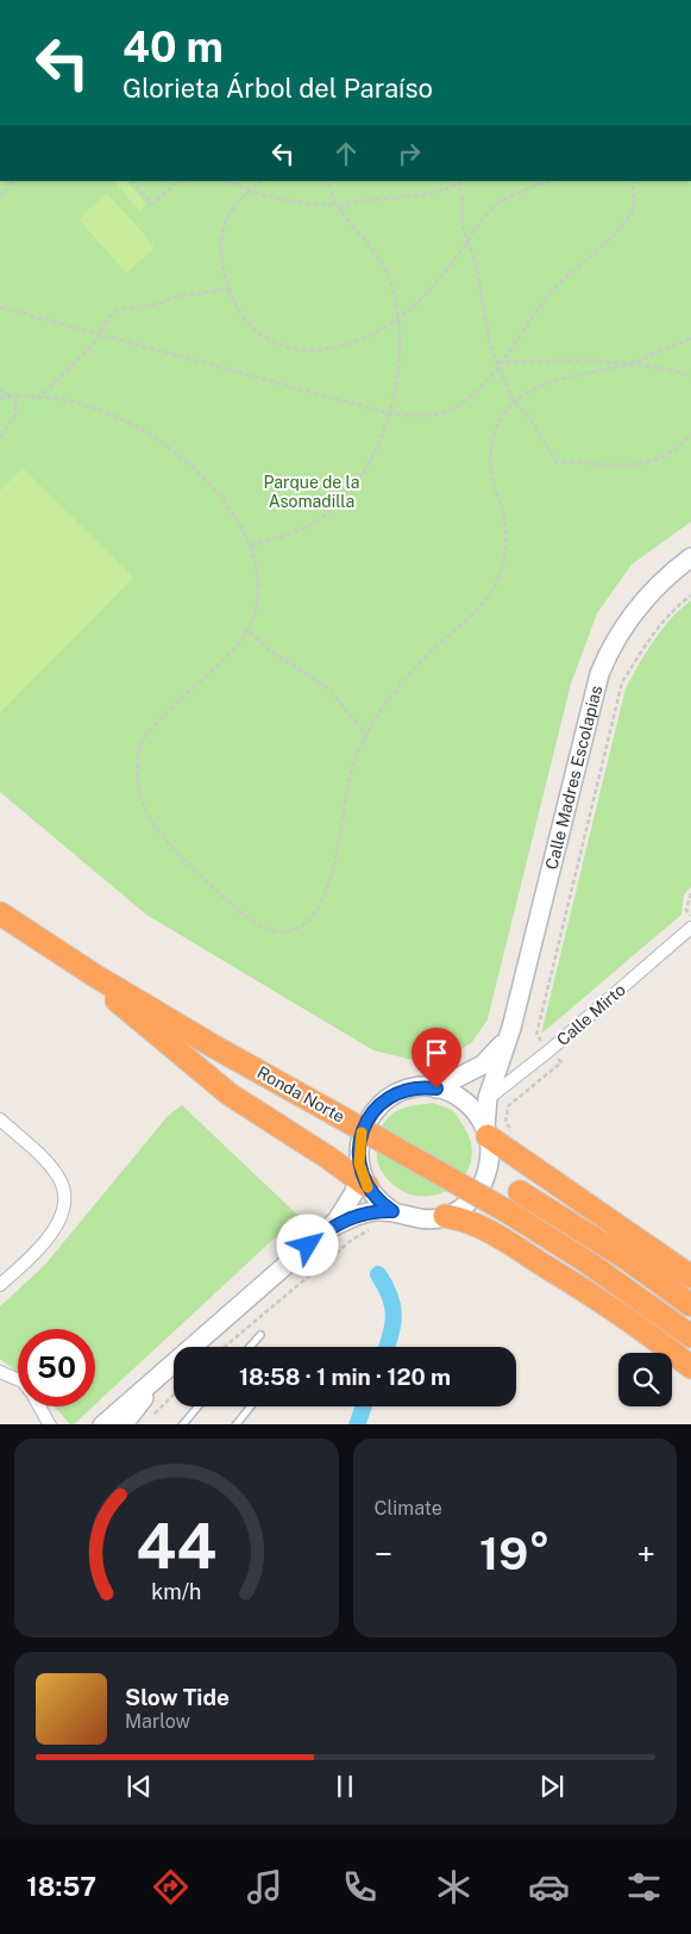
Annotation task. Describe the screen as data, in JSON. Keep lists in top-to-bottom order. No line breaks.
{"streets":{"highway":["Ronda Norte"],"main road":["Calle Madres Escolapias"],"street":["Calle Mirto"]},"crossings":[["Calle Madres Escolapias","Calle Mirto"]],"parks":["Parque de la Asomadilla"],"page":{"turn":["40 m","Glorieta Árbol del Paraíso"],"limit":"50","trip":"18:58 · 1 min · 120 m","tile":"Climate","heat":["−","19°","+"],"song":["Slow Tide","Marlow"],"tabs":"18:57","gauge":["44","km/h"]}}
